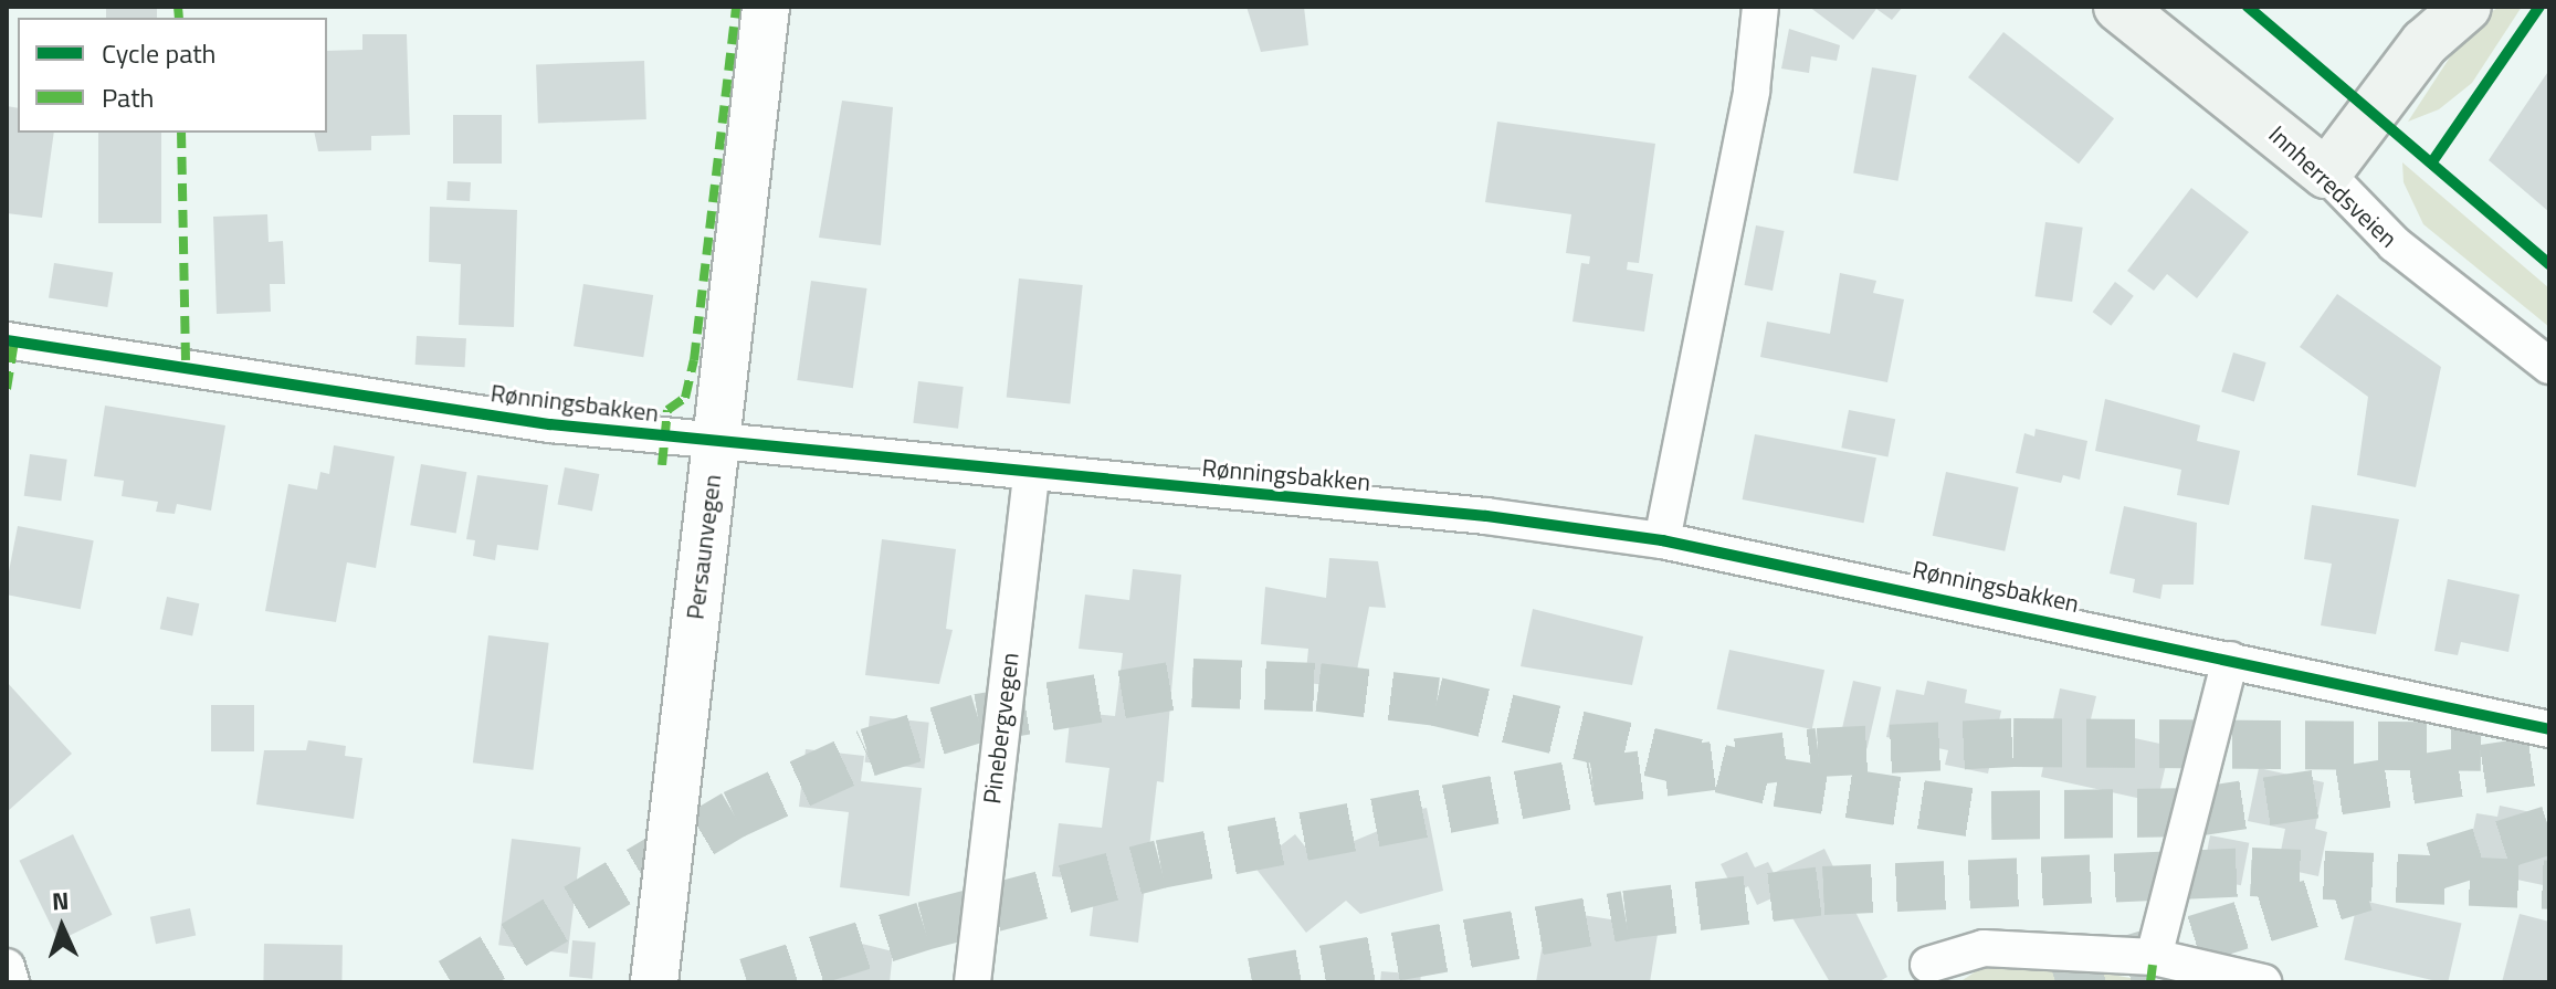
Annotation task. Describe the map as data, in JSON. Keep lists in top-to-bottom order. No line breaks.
{"streets":{"main road":["Innherredsveien"],"street":["Rønningsbakken","Persaunvegen","Pinebergvegen"]},"crossings":[["Rønningsbakken","Persaunvegen"],["Rønningsbakken","Pinebergvegen"]],"legend":["Cycle path","Path"],"north":"top"}
